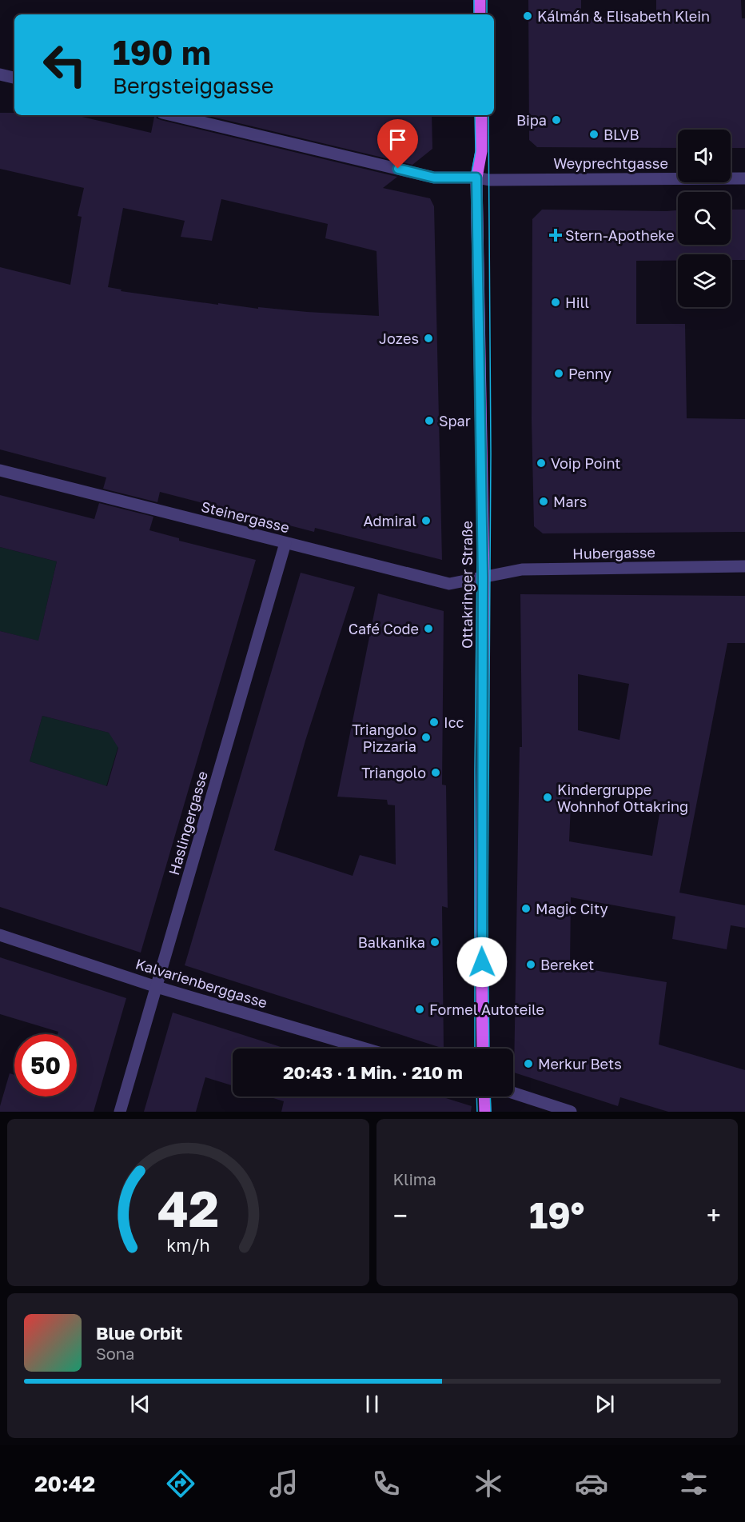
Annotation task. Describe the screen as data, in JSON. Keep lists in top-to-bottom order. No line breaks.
{"streets":{"main road":["Ottakringer Straße"],"street":["Weyprechtgasse","Steinergasse","Hubergasse","Haslingergasse","Kalvarienberggasse"]},"crossings":[["Weyprechtgasse","Ottakringer Straße"],["Steinergasse","Hubergasse"],["Steinergasse","Ottakringer Straße"],["Steinergasse","Haslingergasse"],["Hubergasse","Ottakringer Straße"],["Haslingergasse","Kalvarienberggasse"]],"places":{"other":["Kálmán & Elisabeth Klein","Bipa","BLVB","Hill","Jozes","Penny","Spar","Voip Point","Mars","Admiral","Café Code","Icc","Triangolo Pizzaria","Triangolo","Kindergruppe Wohnhof Ottakring","Magic City","Balkanika","Bereket","Formel Autoteile","Merkur Bets"],"health":["Stern-Apotheke"]},"page":{"turn":["190 m","Bergsteiggasse"],"limit":"50","trip":"20:43 · 1 Min. · 210 m","tile":"Klima","heat":["−","19°","+"],"song":["Blue Orbit","Sona"],"tabs":"20:42","gauge":["42","km/h"]}}
